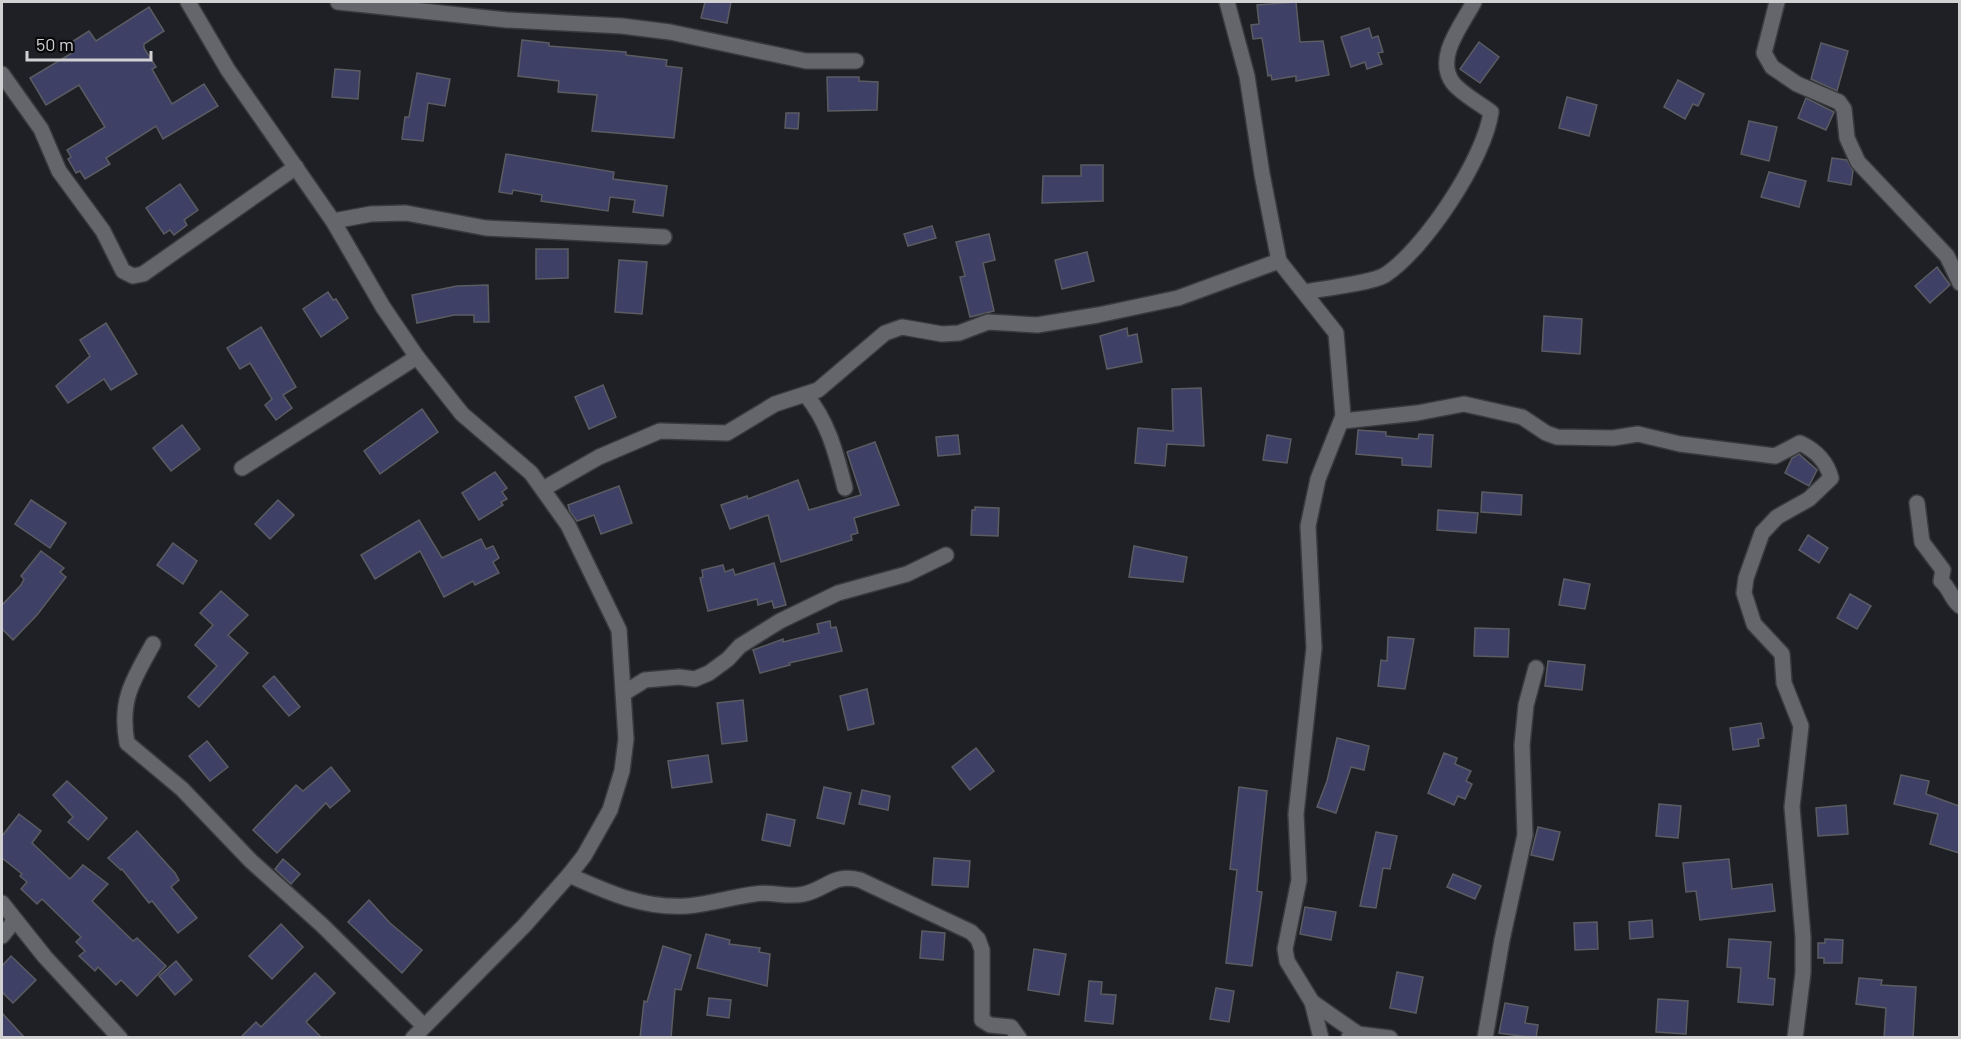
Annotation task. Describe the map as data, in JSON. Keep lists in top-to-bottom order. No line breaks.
{"scale_bar":"50 m"}
